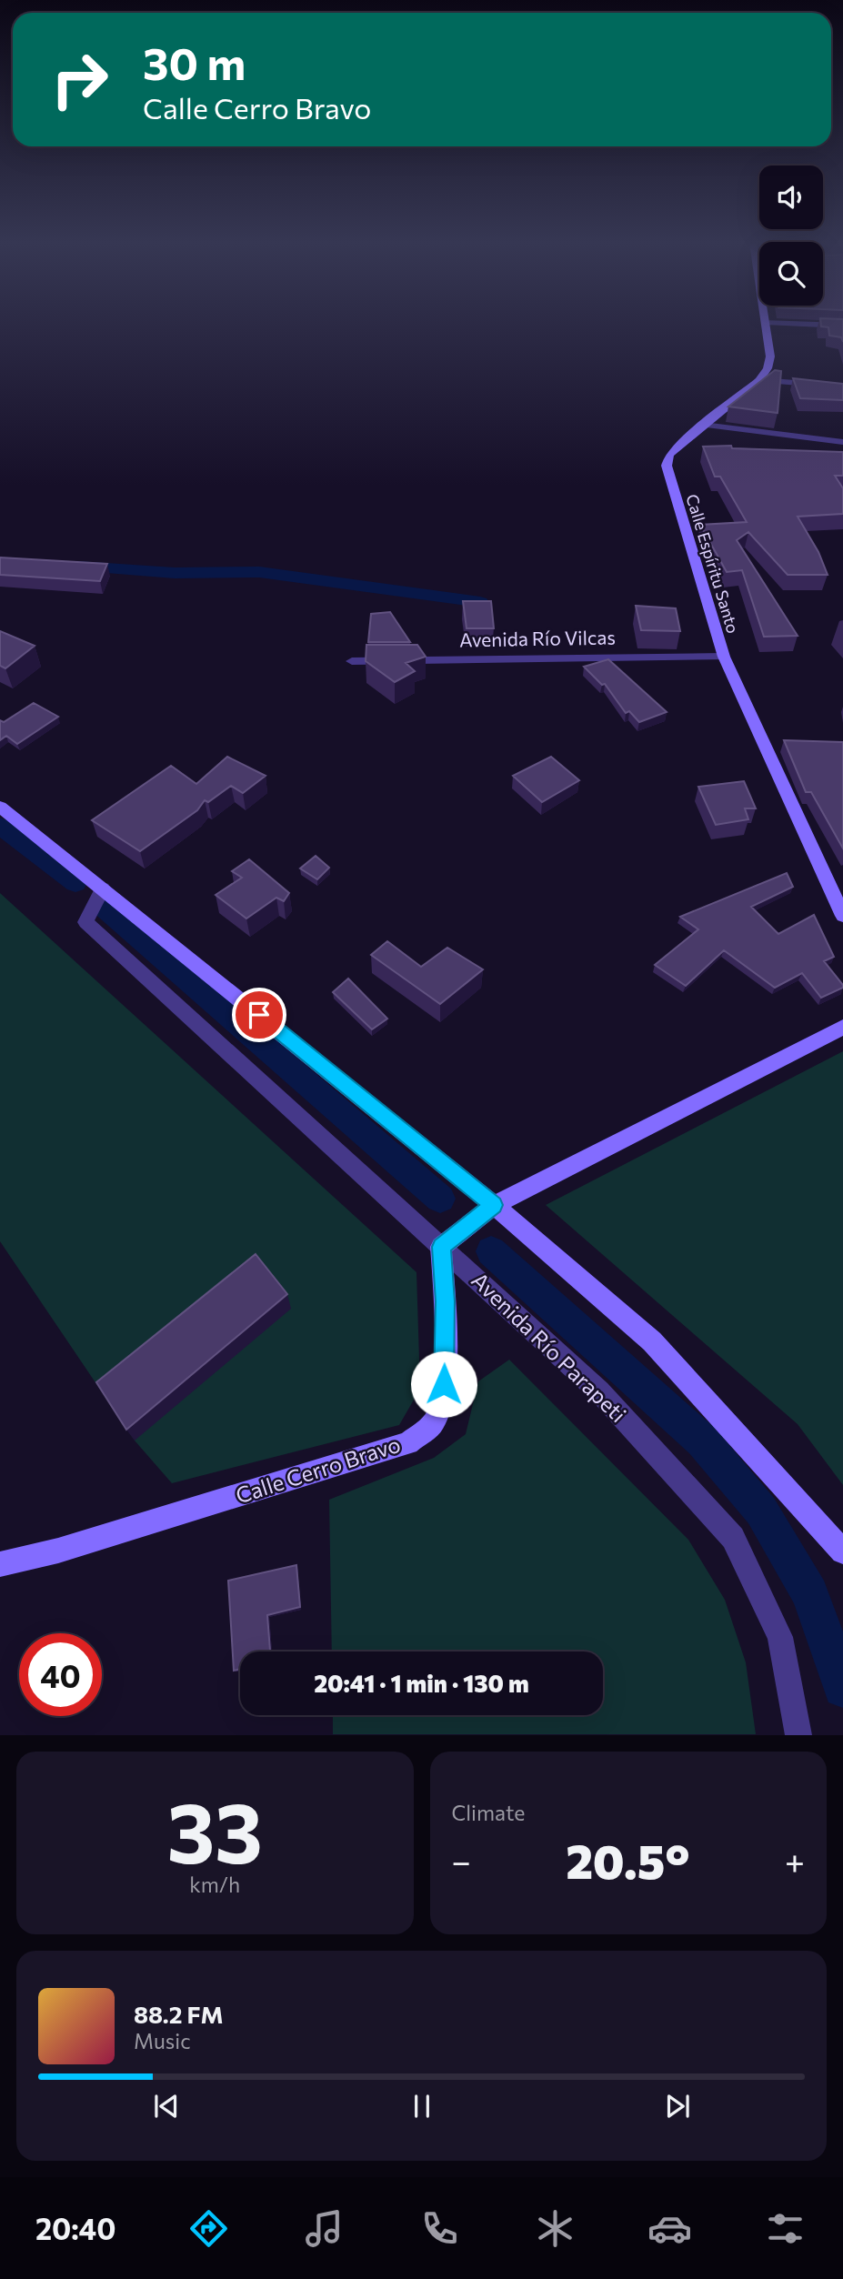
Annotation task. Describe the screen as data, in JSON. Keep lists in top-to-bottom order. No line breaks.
{"streets":{"main road":["Calle Espíritu Santo","Calle Cerro Bravo"],"street":["Avenida Río Vilcas","Avenida Río Parapeti"]},"crossings":[["Calle Espíritu Santo","Avenida Río Vilcas"],["Avenida Río Parapeti","Calle Cerro Bravo"]],"page":{"turn":["30 m","Calle Cerro Bravo"],"limit":"40","trip":"20:41 · 1 min · 130 m","tile":[["33","km/h"],"Climate"],"heat":["−","20.5°","+"],"song":["88.2 FM","Music"],"tabs":"20:40"}}
